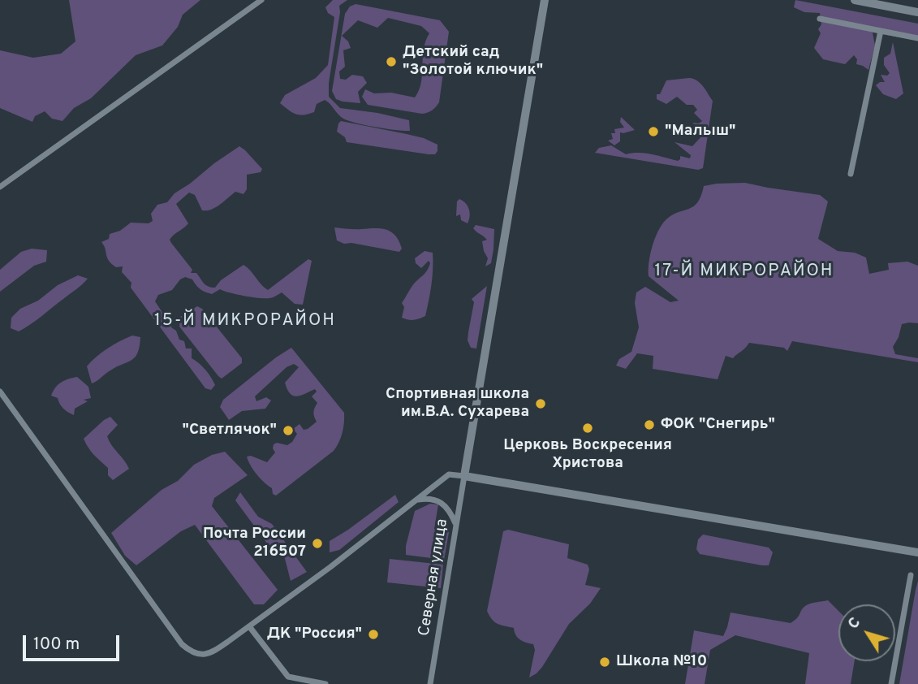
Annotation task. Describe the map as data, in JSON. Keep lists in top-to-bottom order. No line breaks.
{"streets":{"street":["Северная улица"]},"districts":["17-Й МИКРОРАЙОН","15-Й МИКРОРАЙОН"],"places":["Детский сад \"Золотой ключик\"","\"Малыш\"","Спортивная школа им.В.А. Сухарева","ФОК \"Снегирь\"","Церковь Воскресения Христова","\"Светлячок\"","Почта России 216507","ДК \"Россия\"","Школа №10"],"scale_bar":"100 m","north":"top left"}
